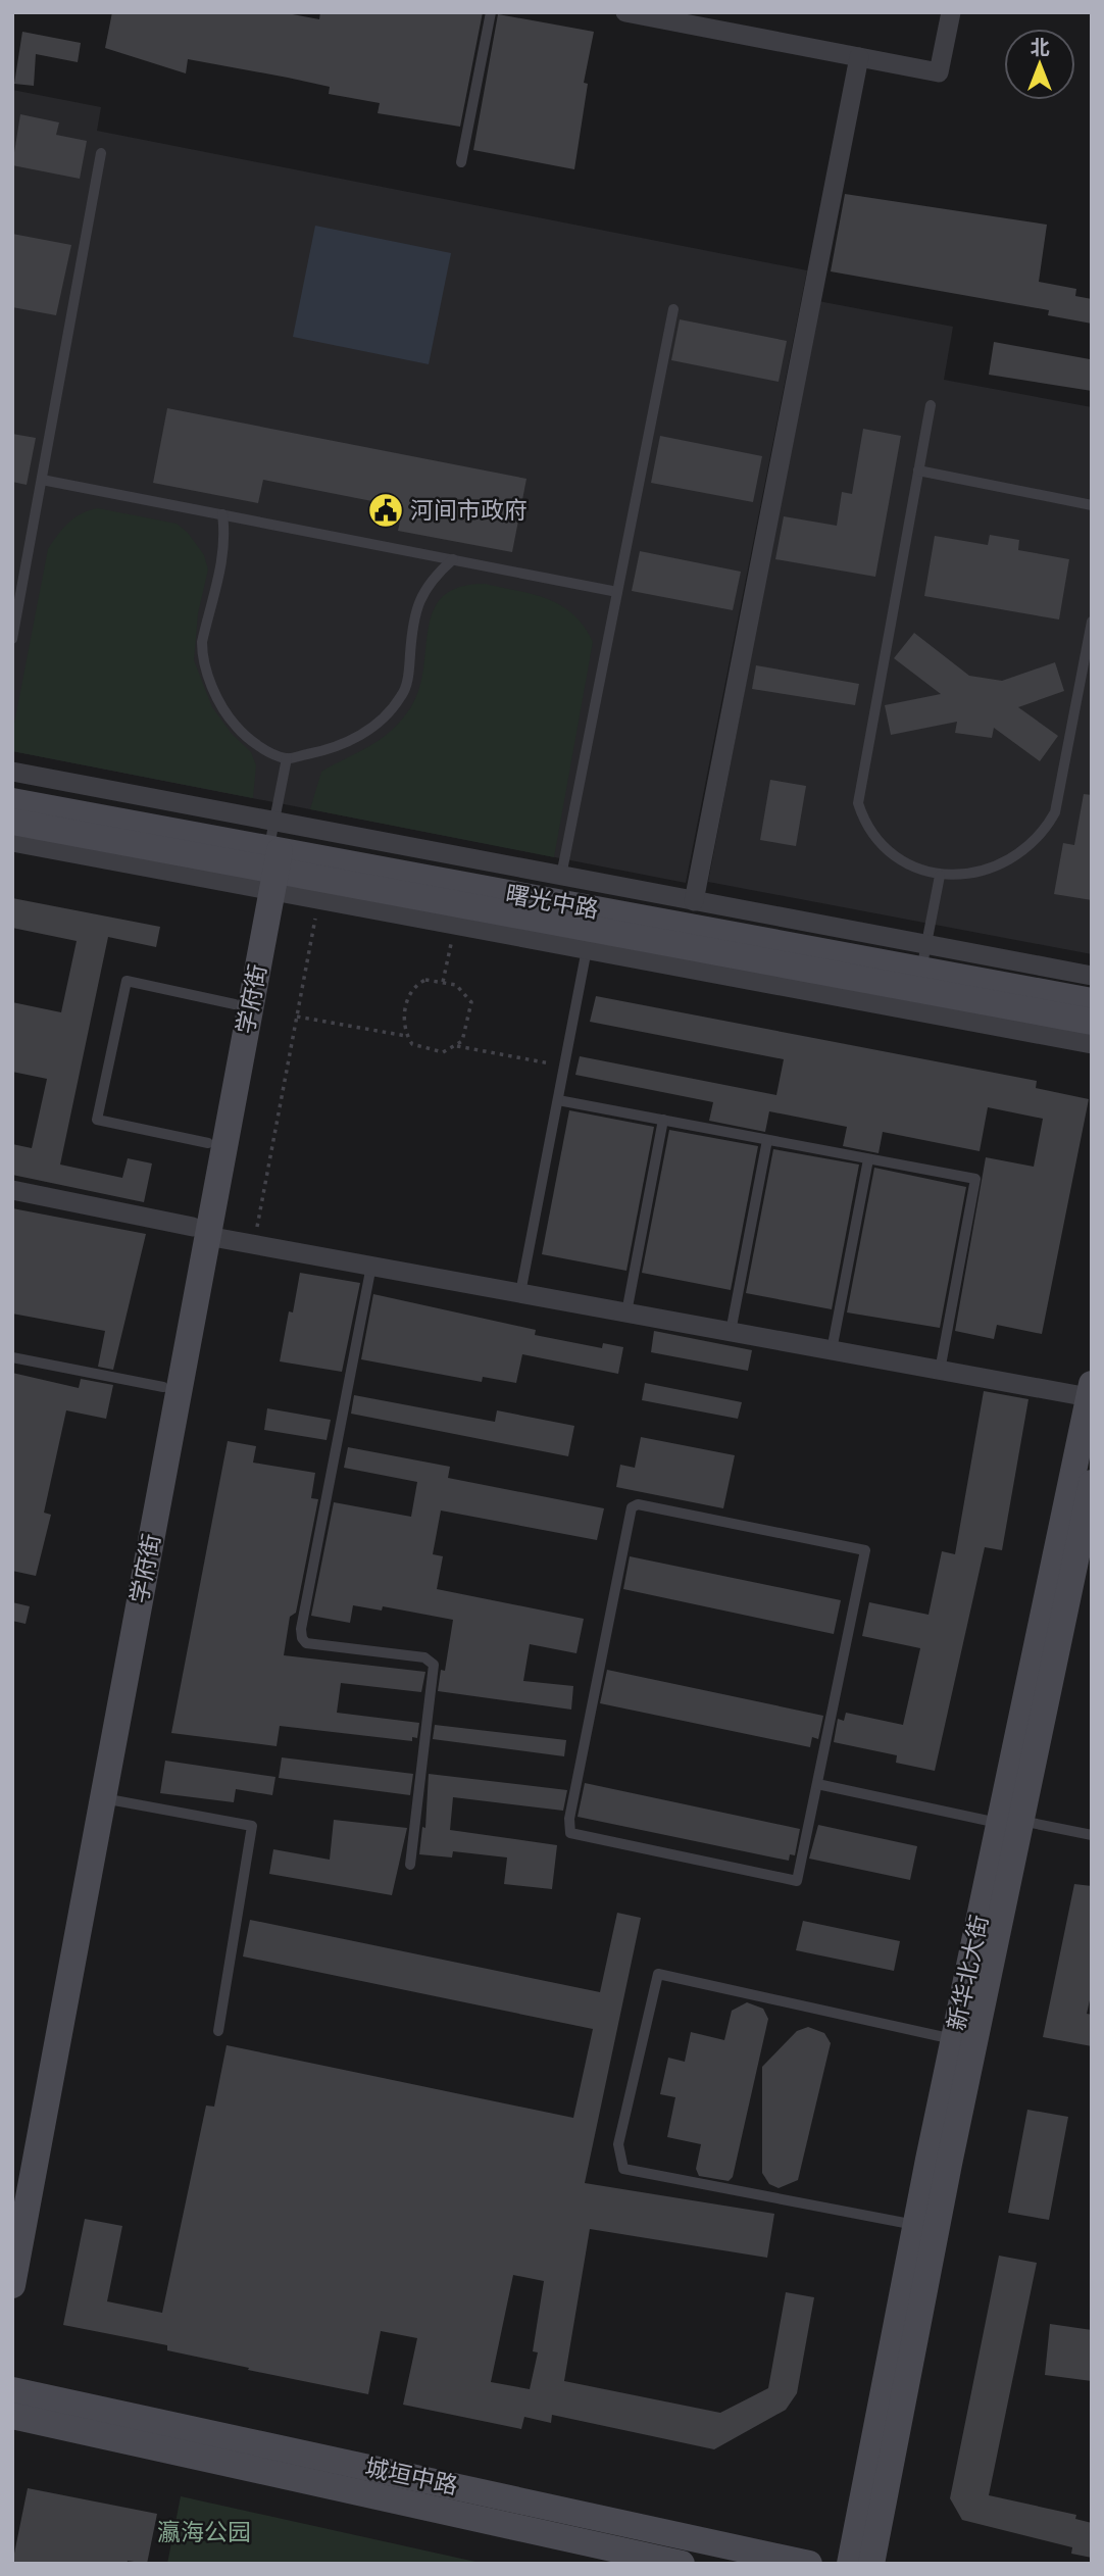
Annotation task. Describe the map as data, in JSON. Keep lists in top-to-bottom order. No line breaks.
{"streets":{"main road":["曙光中路","学府街","新华北大街","城垣中路"]},"crossings":[["曙光中路","学府街"]],"parks":["瀛海公园"],"places":{"public building":["河间市政府"]},"north":"top"}
